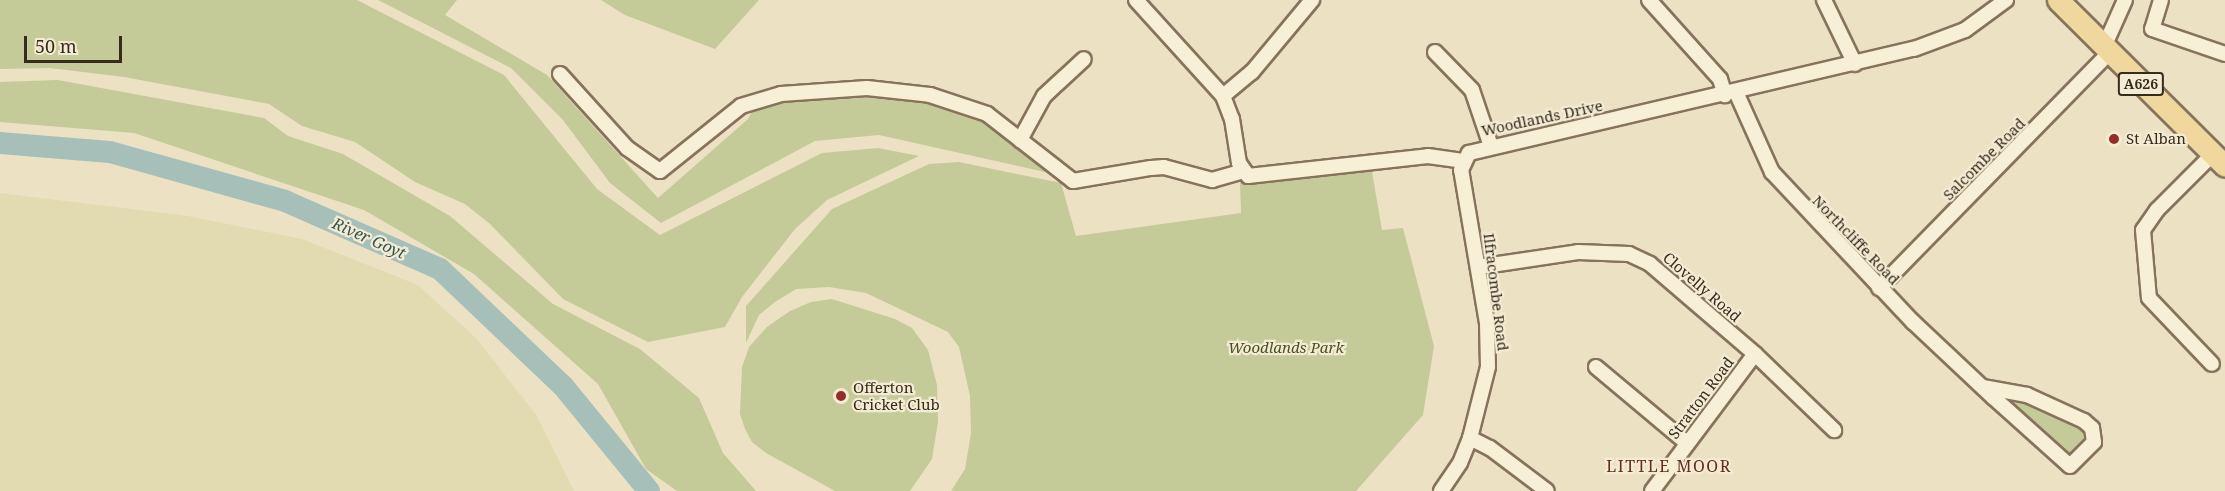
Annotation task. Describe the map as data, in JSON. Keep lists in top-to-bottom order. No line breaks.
{"streets":{"main road":["A626"],"street":["Woodlands Drive","Salcombe Road","Northcliffe Road","Clovelly Road","Ilfracombe Road","Stratton Road"]},"crossings":[["A626","Salcombe Road"],["Woodlands Drive","Northcliffe Road"],["Woodlands Drive","Ilfracombe Road"],["Salcombe Road","Northcliffe Road"],["Clovelly Road","Ilfracombe Road"],["Clovelly Road","Stratton Road"]],"districts":["LITTLE MOOR"],"water":["River Goyt"],"parks":["Woodlands Park"],"places":["St Alban","Offerton Cricket Club"],"scale_bar":"50 m"}
